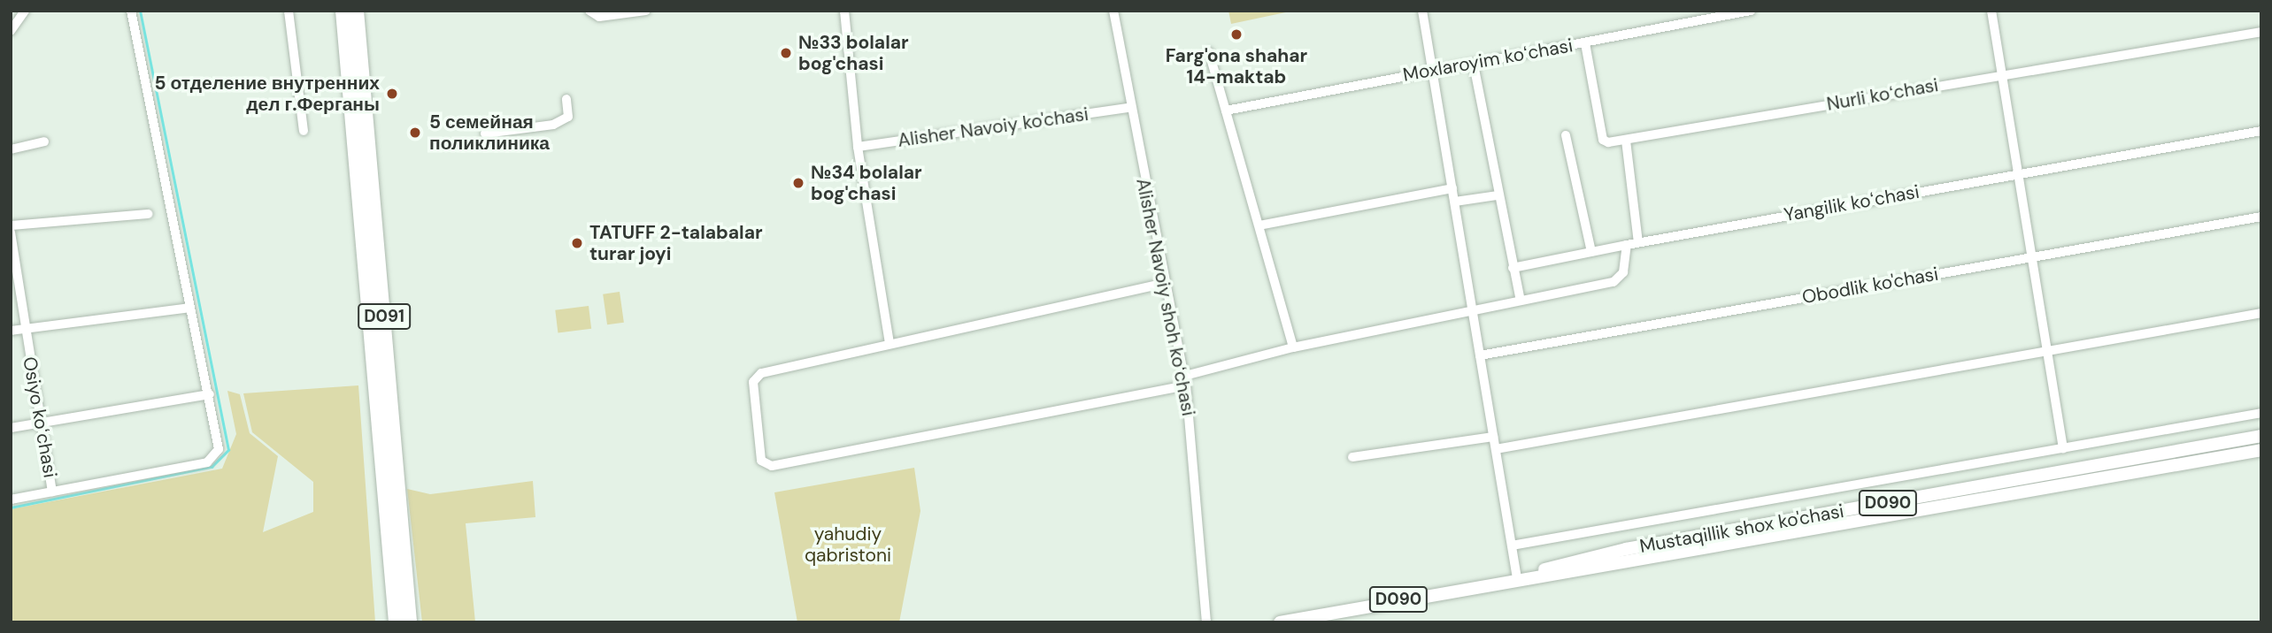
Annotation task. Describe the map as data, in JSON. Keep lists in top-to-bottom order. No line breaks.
{"streets":{"highway":["D091"],"main road":["D090","Mustaqillik shox ko'chasi"],"street":["Moxlaroyim koʻchasi","Nurli koʻchasi","Alisher Navoiy ko'chasi","Yangilik koʻchasi","Obodlik ko'chasi","Alisher Navoiy shoh koʻchasi","Osiyo koʻchasi"]},"crossings":[["Moxlaroyim koʻchasi","Nurli koʻchasi"],["Alisher Navoiy ko'chasi","Alisher Navoiy shoh koʻchasi"]],"parks":["yahudiy qabristoni"],"places":["Farg'ona shahar 14-maktab","№33 bolalar bog'chasi","5 отделение внутренних дел г.Ферганы","5 семейная поликлиника","№34 bolalar bog'chasi","TATUFF 2-talabalar turar joyi"]}
